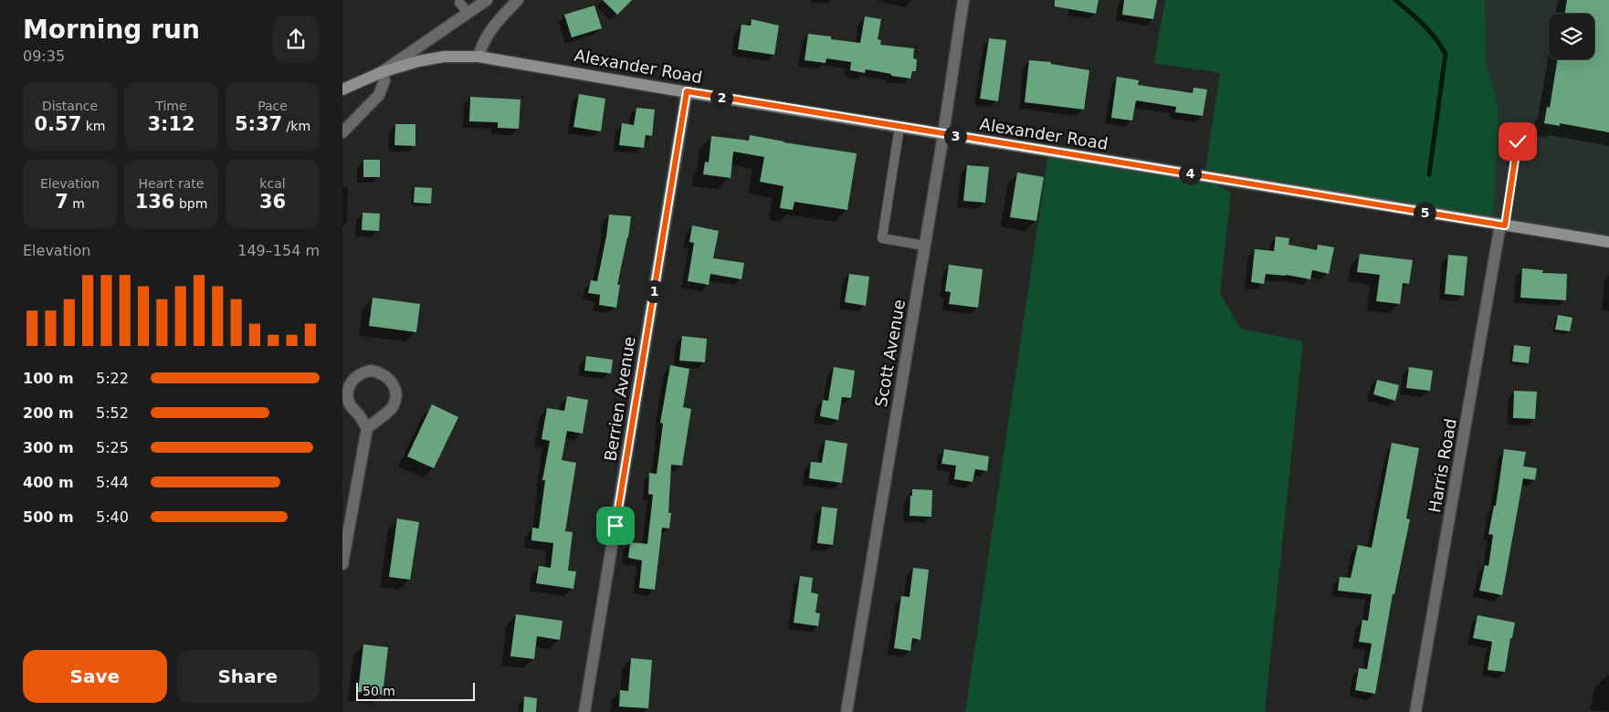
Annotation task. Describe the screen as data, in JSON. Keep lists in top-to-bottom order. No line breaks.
{"streets":{"street":["Alexander Road","Scott Avenue","Berrien Avenue","Harris Road"]},"crossings":[["Alexander Road","Scott Avenue"],["Alexander Road","Berrien Avenue"],["Alexander Road","Harris Road"]],"scale_bar":"50 m","page":{"heading":["Morning run","09:35"],"stats":[["Distance","0.57 km"],["Time","3:12"],["Pace","5:37 /km"],["Elevation","7 m"],["Heart rate","136 bpm"],["kcal","36"]],"pins":["2","3","4","5","1"],"chart":["Elevation","149–154 m"],"list":[{"name":"100 m","note":"5:22"},{"name":"200 m","note":"5:52"},{"name":"300 m","note":"5:25"},{"name":"400 m","note":"5:44"},{"name":"500 m","note":"5:40"}],"buttons":["Save","Share"],"scale":"50 m"}}
